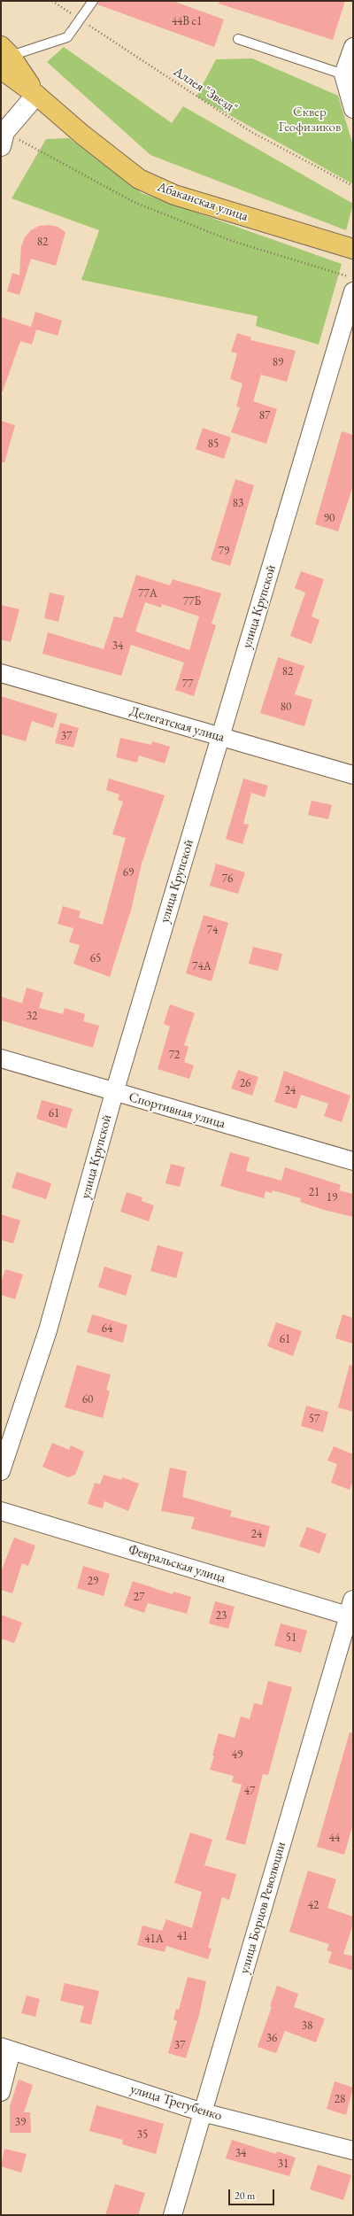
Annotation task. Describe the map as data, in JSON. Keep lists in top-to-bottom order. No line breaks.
{"streets":{"main road":["Абаканская улица"],"street":["улица Крупской","Делегатская улица","Спортивная улица","Февральская улица","улица Борцов Революции","улица Трегубенко"],"path":["Аллея \"Звезд\""]},"crossings":[["улица Крупской","Делегатская улица"],["улица Крупской","Спортивная улица"],["Февральская улица","улица Борцов Революции"],["улица Борцов Революции","улица Трегубенко"]],"parks":["Сквер Геофизиков"],"house_numbers":["44В с1","82","89","87","85","83","90","79","77А","77Б","34","82","77","80","37","69","76","74","65","74А","32","72","26","24","61","21","19","64","61","60","57","24","29","27","23","51","49","47","44","42","41","41А","38","36","37","28","39","35","34","31"],"scale_bar":"20 m"}
